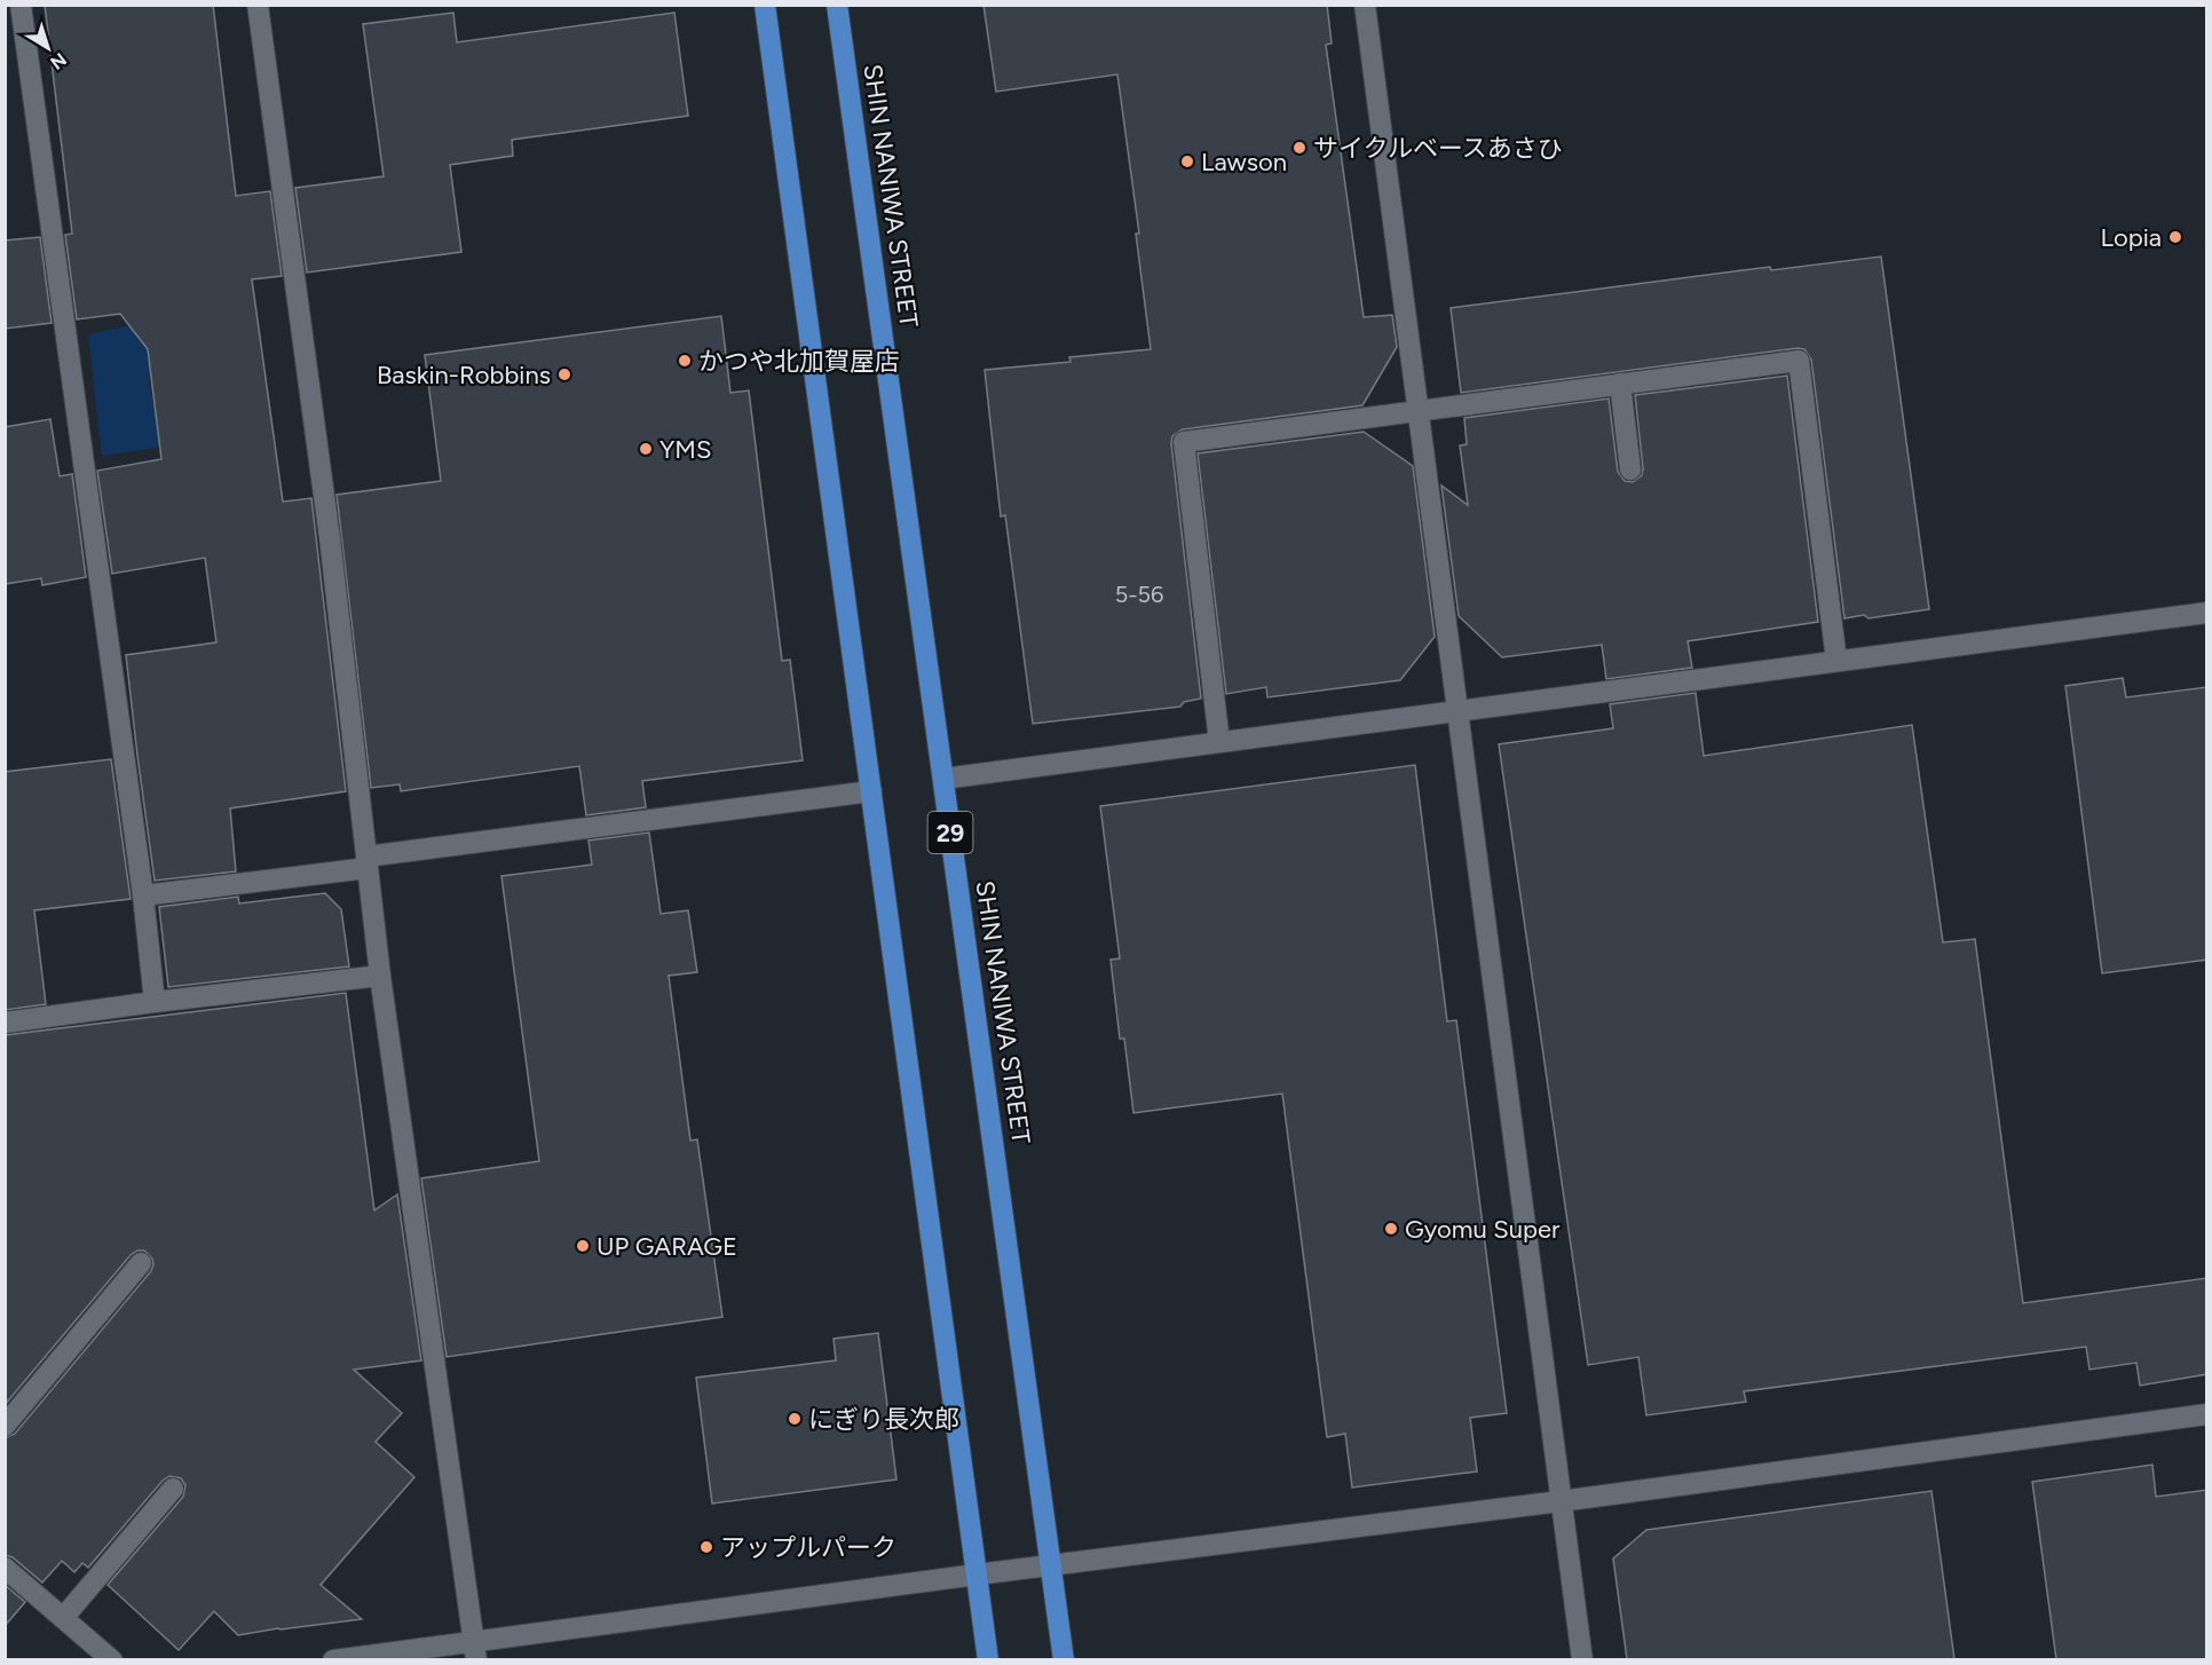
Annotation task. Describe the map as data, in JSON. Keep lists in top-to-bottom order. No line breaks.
{"streets":{"main road":["SHIN NANIWA STREET","29"]},"places":["サイクルベースあさひ","Lawson","Lopia","かつや北加賀屋店","Baskin-Robbins","YMS","Gyomu Super","UP GARAGE","にぎり長次郎","アップルパーク"],"house_numbers":["5-56"],"north":"bottom right"}
